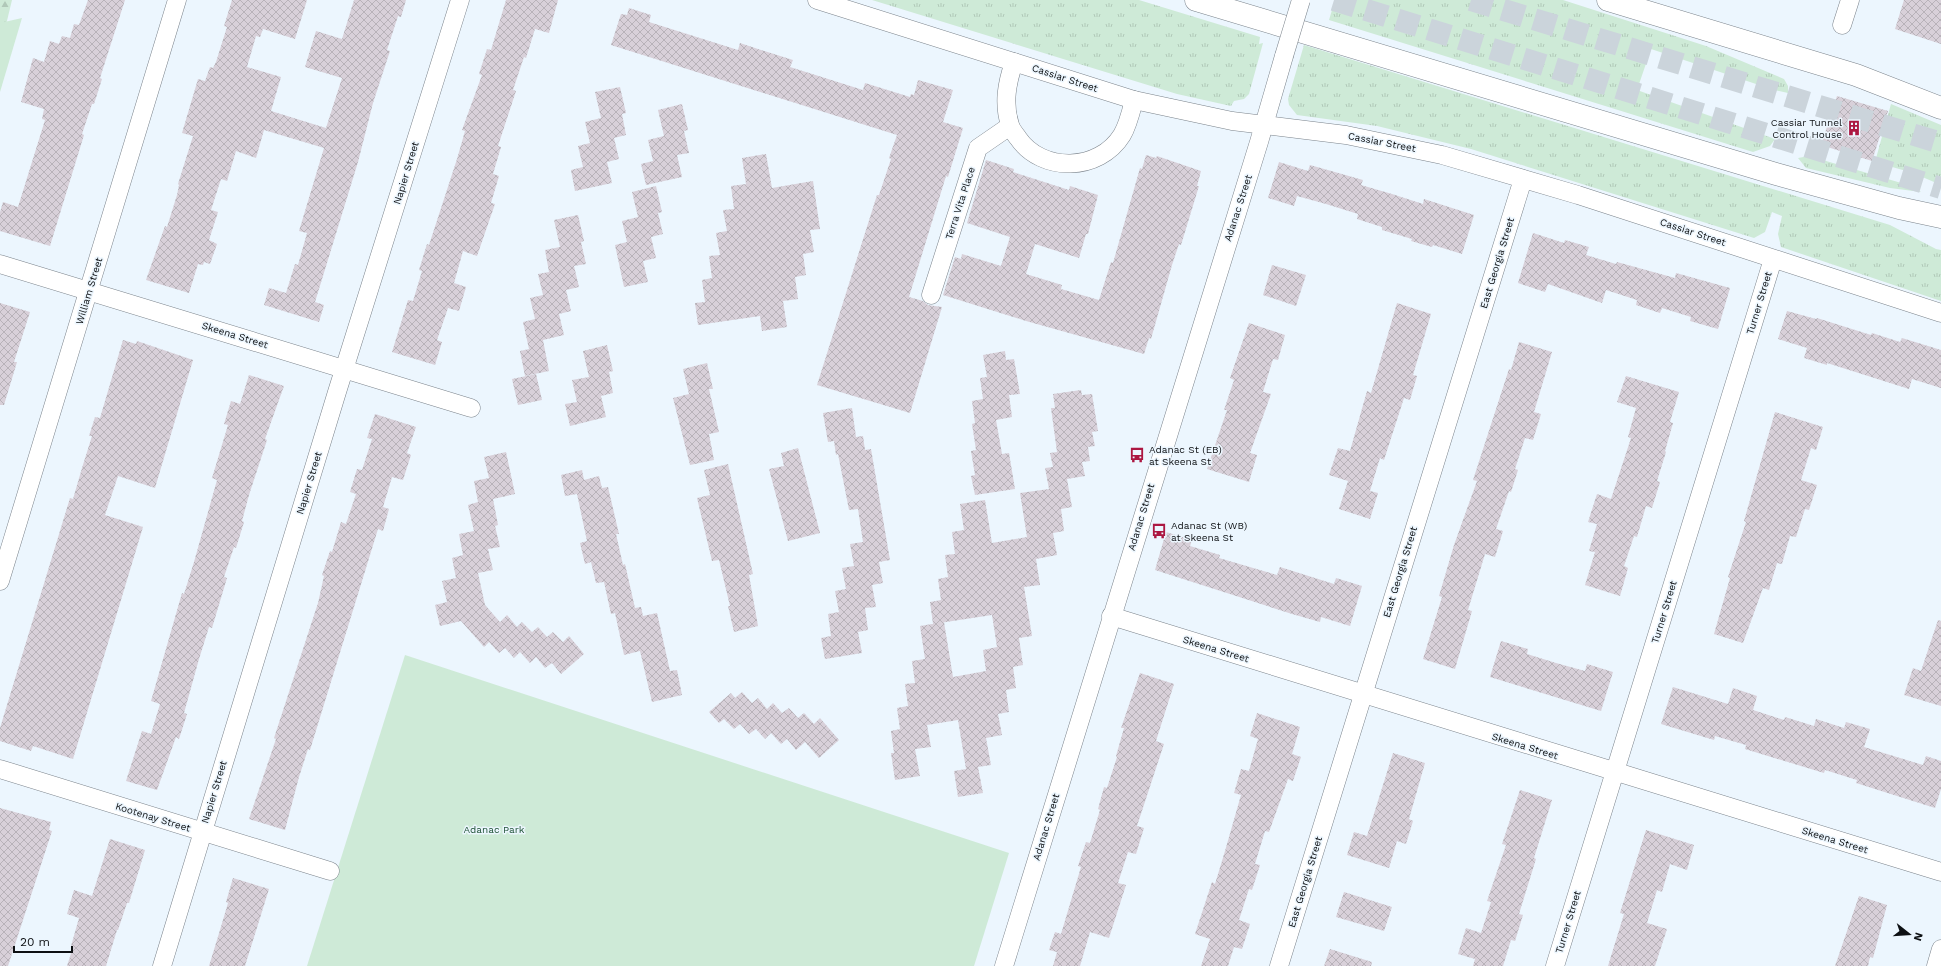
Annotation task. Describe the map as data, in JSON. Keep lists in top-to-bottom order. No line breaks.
{"streets":{"street":["Cassiar Street","Napier Street","Terra Vita Place","Adanac Street","East Georgia Street","William Street","Turner Street","Skeena Street","Kootenay Street"]},"crossings":[["Cassiar Street","Adanac Street"],["Cassiar Street","East Georgia Street"],["Cassiar Street","Turner Street"],["Napier Street","Skeena Street"],["Napier Street","Kootenay Street"],["Adanac Street","Skeena Street"],["East Georgia Street","Skeena Street"],["William Street","Skeena Street"],["Turner Street","Skeena Street"]],"parks":["Adanac Park"],"places":{"building":["Cassiar Tunnel Control House"],"bus stop":["Adanac St (EB) at Skeena St","Adanac St (WB) at Skeena St"]},"scale_bar":"20 m","north":"right"}
